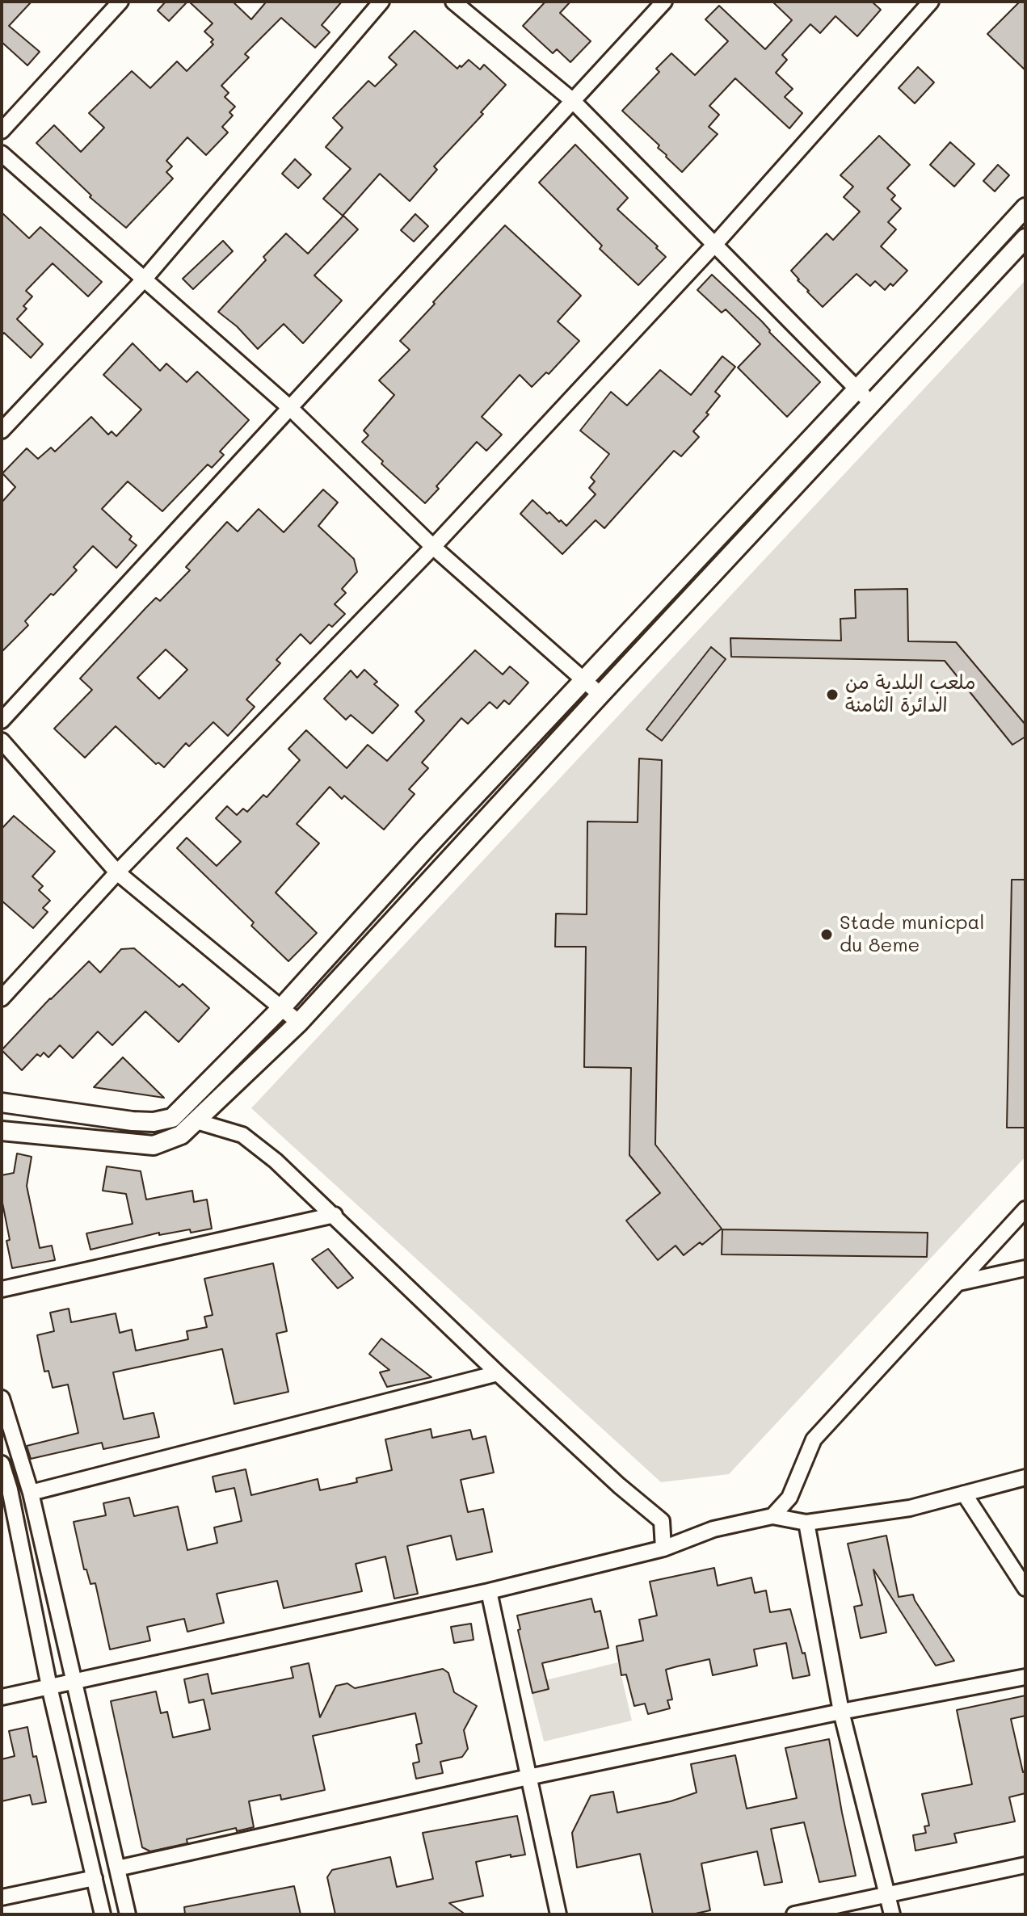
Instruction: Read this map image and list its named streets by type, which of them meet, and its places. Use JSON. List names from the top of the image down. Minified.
{"places":["ملعب البلدية من الدائرة الثامنة","Stade municpal du 8eme"]}
